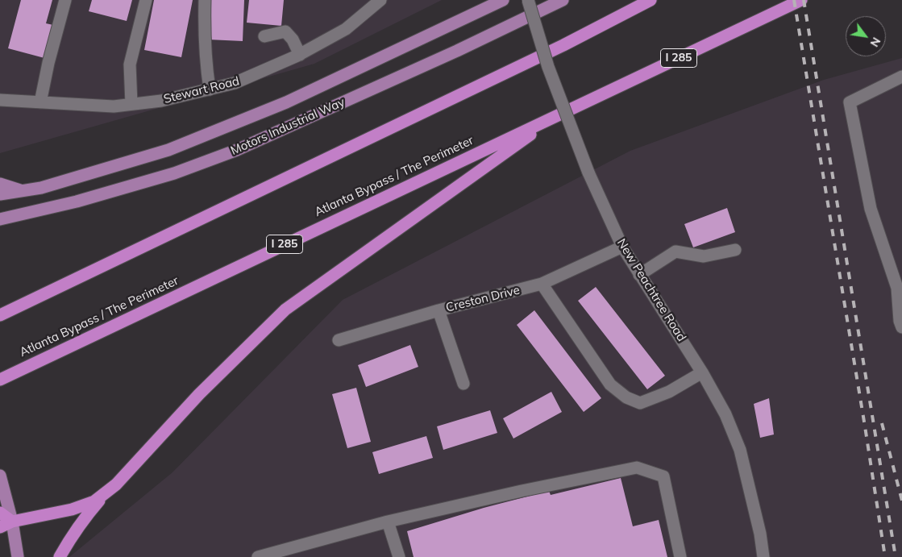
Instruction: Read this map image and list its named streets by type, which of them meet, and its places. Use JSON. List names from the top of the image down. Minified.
{"streets":{"highway":["I 285","Atlanta Bypass / The Perimeter"],"main road":["Motors Industrial Way"],"street":["Stewart Road","New Peachtree Road","Creston Drive"]},"crossings":[["New Peachtree Road","Creston Drive"]],"north":"bottom right"}
